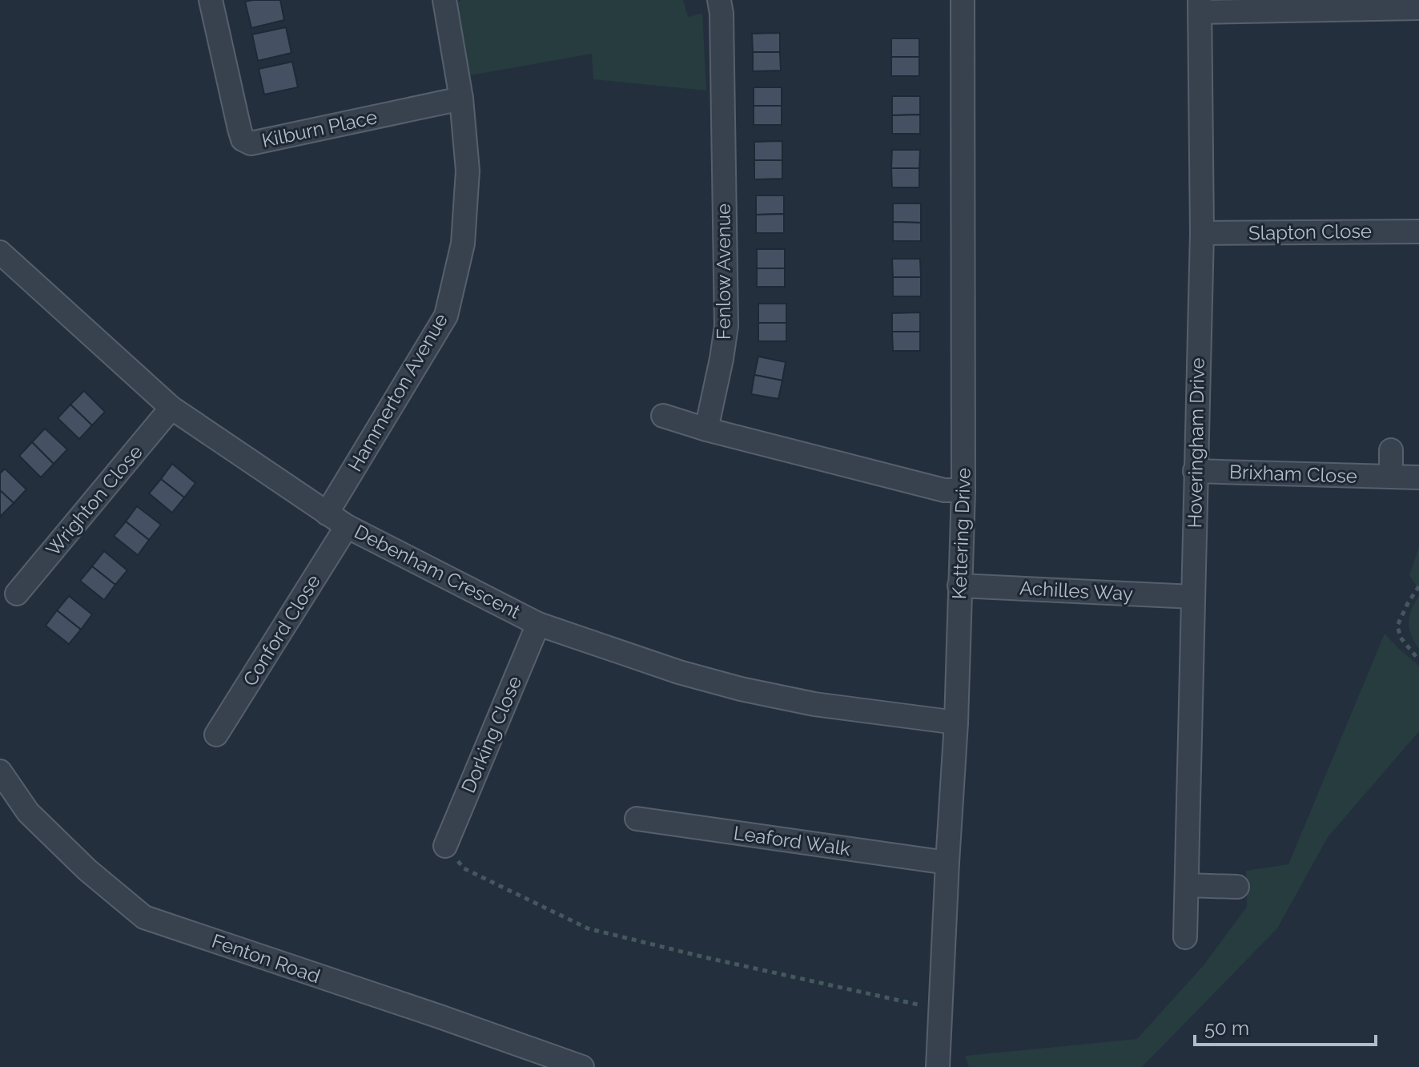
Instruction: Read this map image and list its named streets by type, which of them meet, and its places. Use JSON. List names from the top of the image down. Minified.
{"streets":{"street":["Kilburn Place","Slapton Close","Fenlow Avenue","Hammerton Avenue","Hoveringham Drive","Brixham Close","Wrighton Close","Kettering Drive","Debenham Crescent","Achilles Way","Conford Close","Dorking Close","Leaford Walk","Fenton Road"]},"crossings":[["Kilburn Place","Hammerton Avenue"],["Slapton Close","Hoveringham Drive"],["Hammerton Avenue","Debenham Crescent"],["Hoveringham Drive","Brixham Close"],["Hoveringham Drive","Achilles Way"],["Wrighton Close","Debenham Crescent"],["Kettering Drive","Debenham Crescent"],["Kettering Drive","Achilles Way"],["Kettering Drive","Leaford Walk"],["Debenham Crescent","Conford Close"],["Debenham Crescent","Dorking Close"]],"scale_bar":"50 m"}
